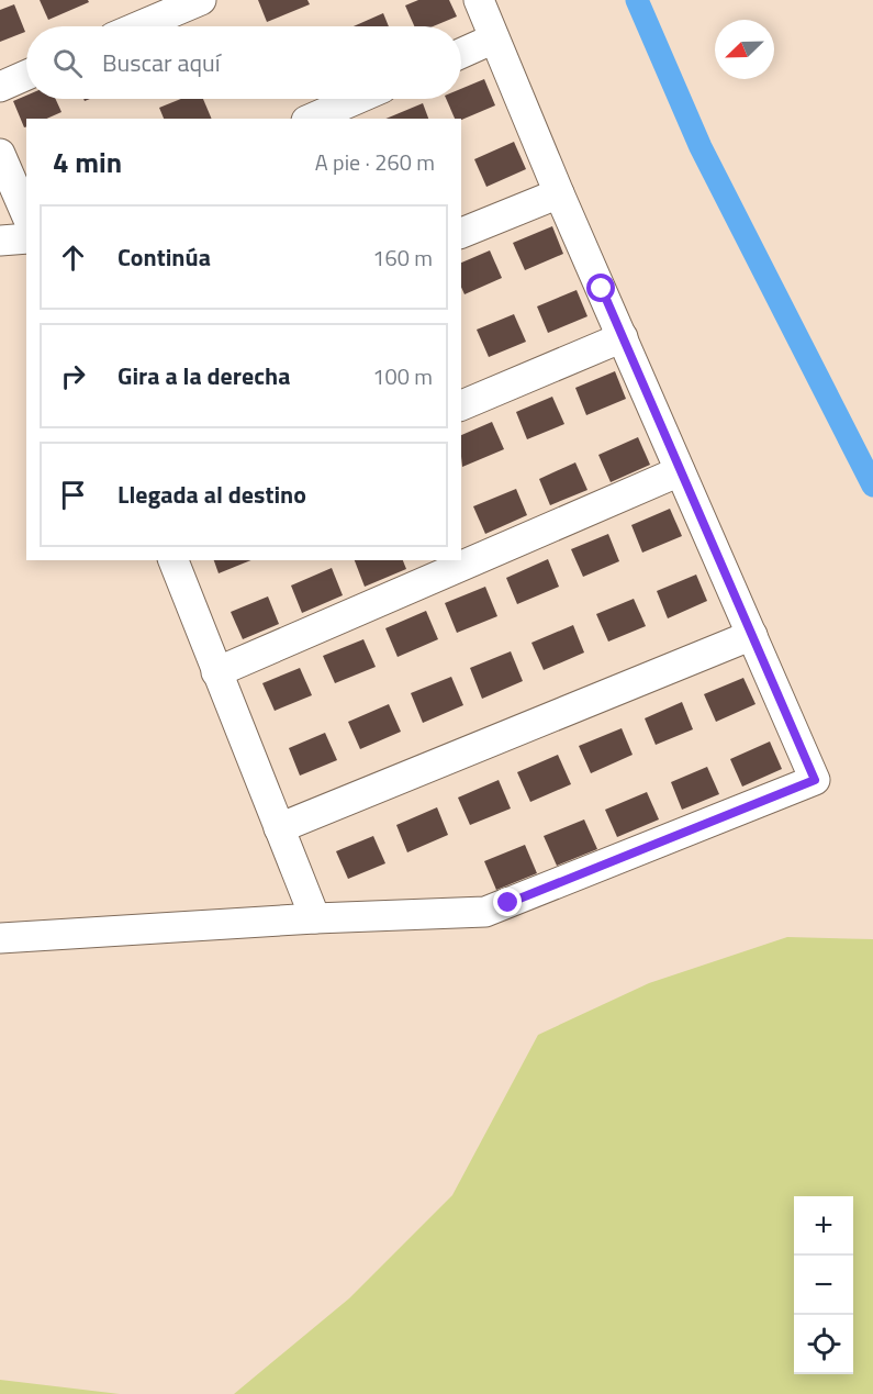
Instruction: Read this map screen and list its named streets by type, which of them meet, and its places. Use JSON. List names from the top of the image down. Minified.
{"north":"bottom left","page":{"search":"Buscar aquí","heading":["4 min","A pie · 260 m"],"list":[["Continúa","160 m"],["Gira a la derecha","100 m"],"Llegada al destino"],"map_buttons":["+","−"]}}
